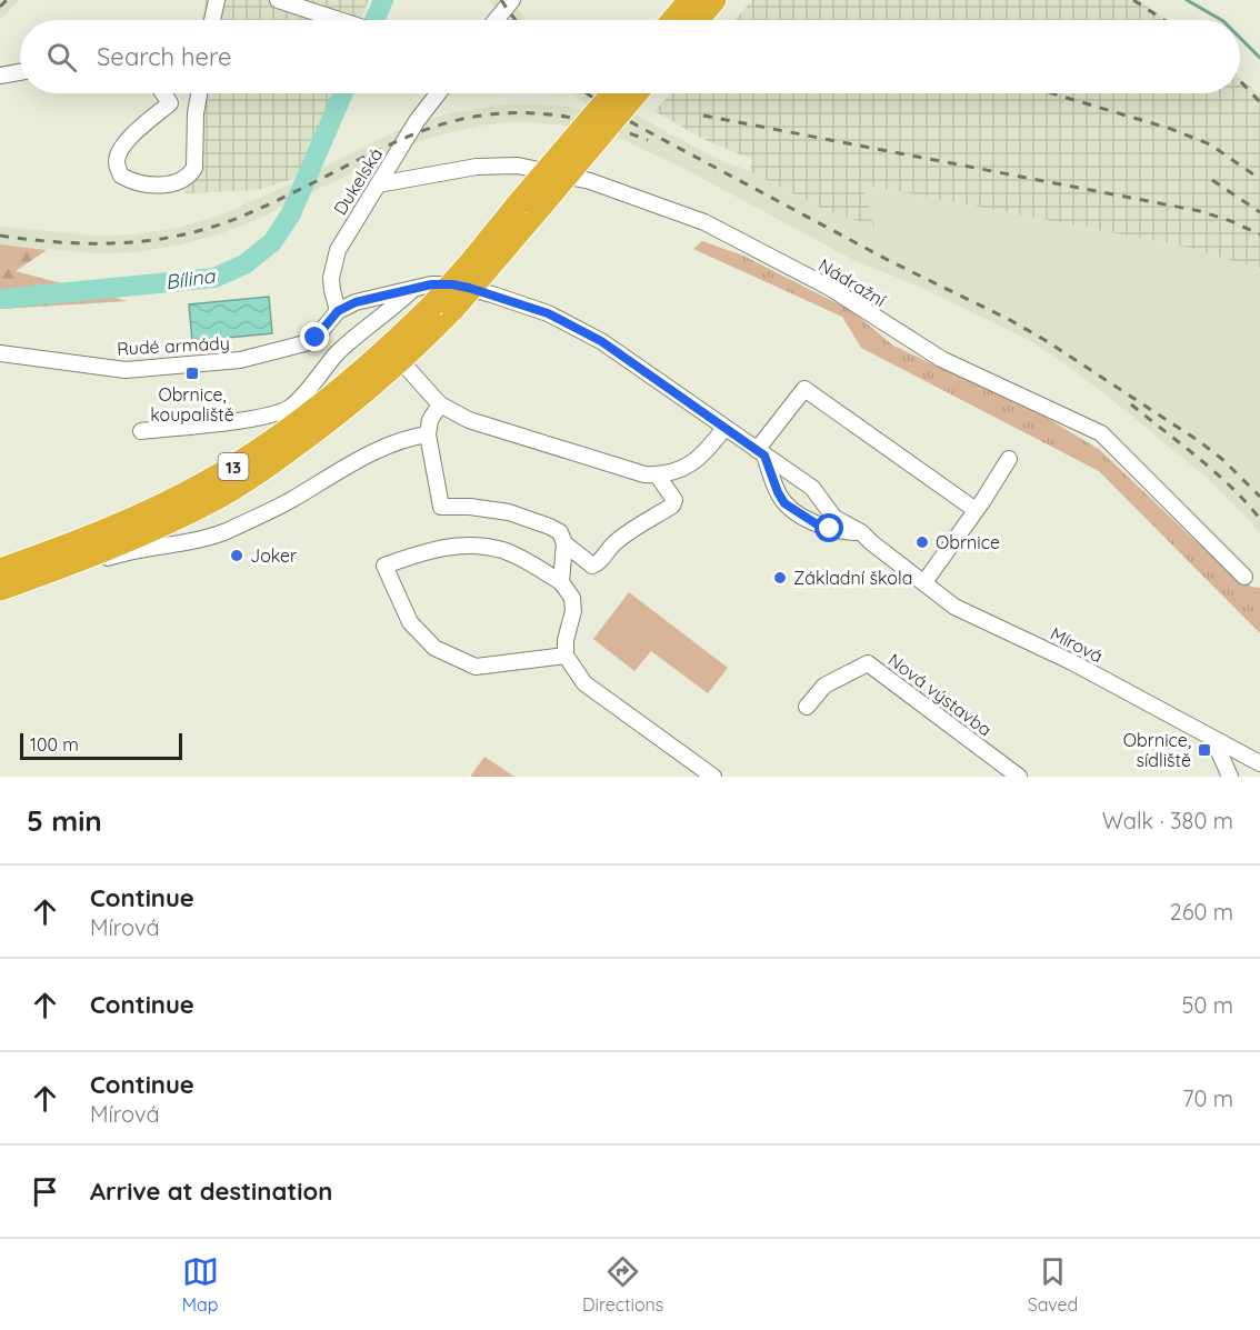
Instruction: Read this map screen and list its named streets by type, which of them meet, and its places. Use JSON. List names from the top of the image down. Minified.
{"streets":{"highway":["13"],"street":["Dukelská","Nádražní","Rudé armády","Mírová","Nová výstavba"]},"crossings":[["Dukelská","Nádražní"],["Dukelská","Rudé armády"],["13","Mírová"]],"water":["Bílina"],"places":{"transit":["Obrnice, koupaliště","Obrnice, sídliště"],"other":["Obrnice","Joker","Základní škola"]},"scale_bar":"100 m","page":{"search":"Search here","scale":"100 m","heading":["5 min","Walk · 380 m"],"list":[["Continue","Mírová","260 m"],["Continue","50 m"],["Continue","Mírová","70 m"],"Arrive at destination"],"nav":["Map","Directions","Saved"]}}
